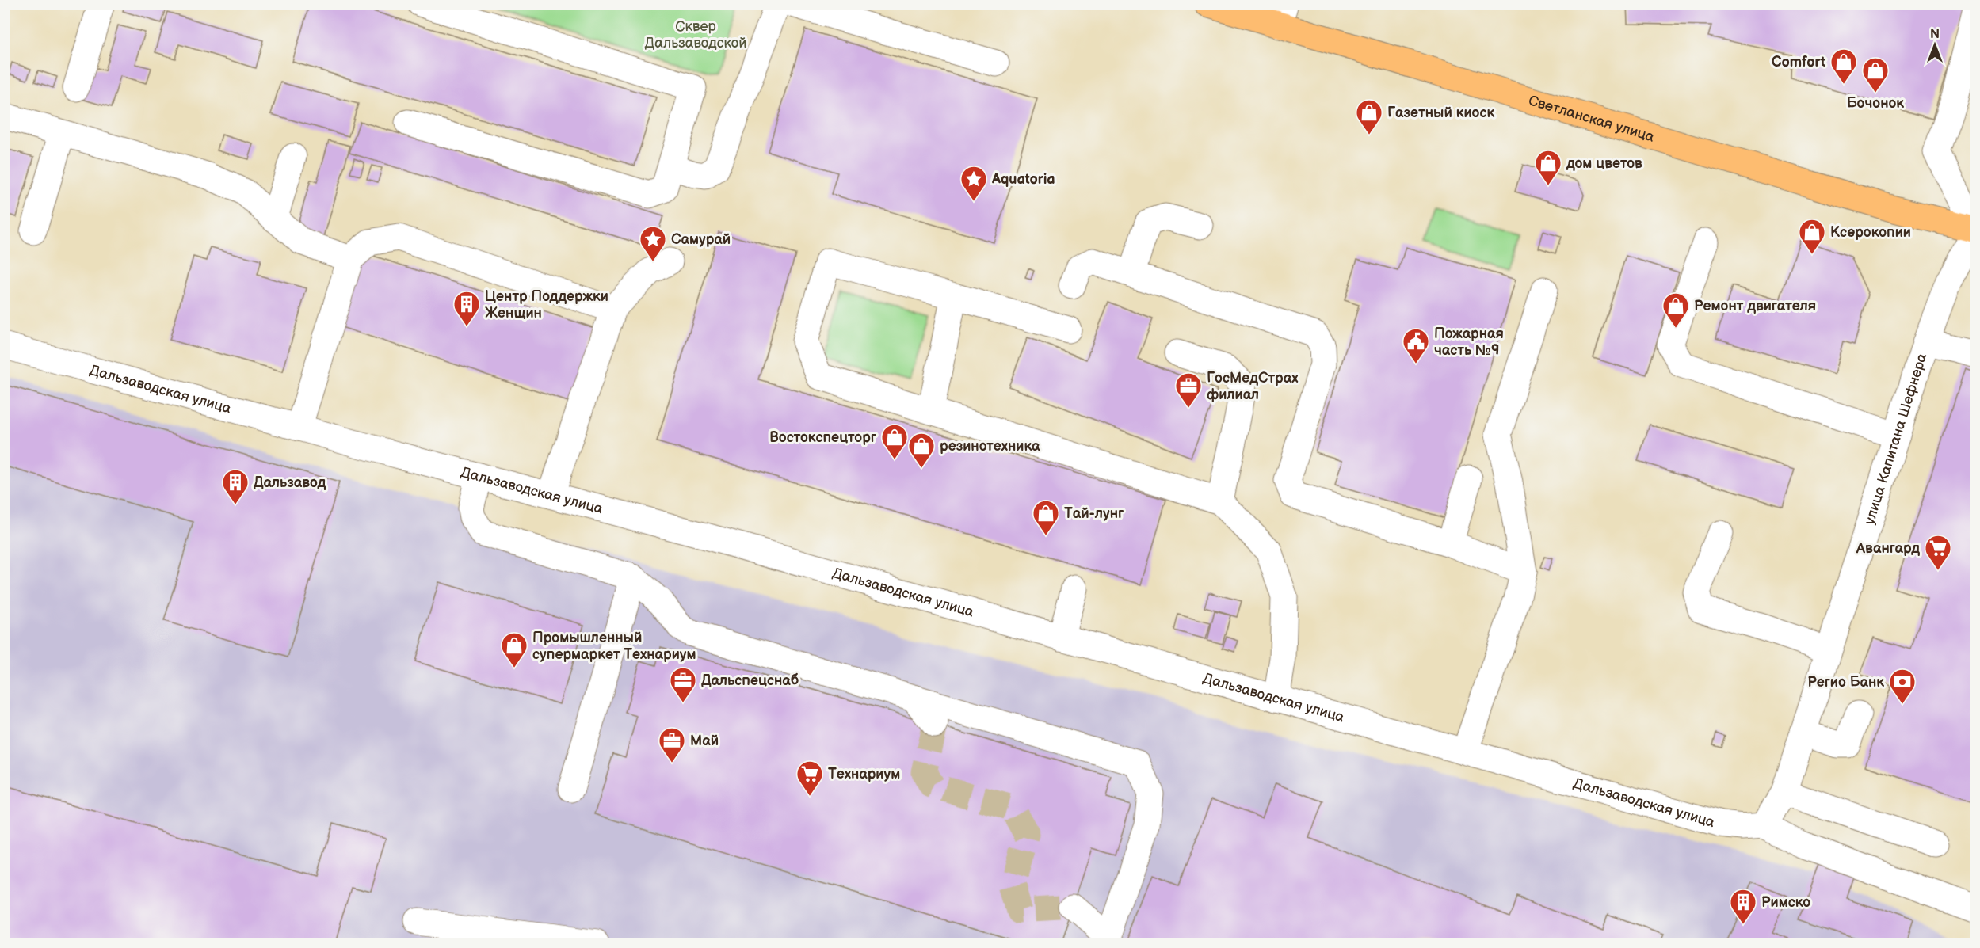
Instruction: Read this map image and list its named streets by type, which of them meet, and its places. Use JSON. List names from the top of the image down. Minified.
{"streets":{"main road":["Светланская улица"],"street":["Дальзаводская улица","улица Капитана Шефнера"]},"crossings":[["Светланская улица","улица Капитана Шефнера"]],"parks":["Сквер Дальзаводской"],"places":{"shop":["Comfort","Бочонок","Газетный киоск","дом цветов","Ксерокопии","Ремонт двигателя","Востокспецторг","резинотехника","Тай-лунг","Промышленный супермаркет Технариум"],"place":["Aquatoria","Самурай"],"building":["Центр Поддержки Женщин","Дальзавод","Римско"],"public building":["Пожарная часть №9"],"office":["ГосМедСтрах филиал","Дальспецснаб","Май"],"supermarket":["Авангард","Технариум"],"bank":["Регио Банк"]},"north":"top"}
